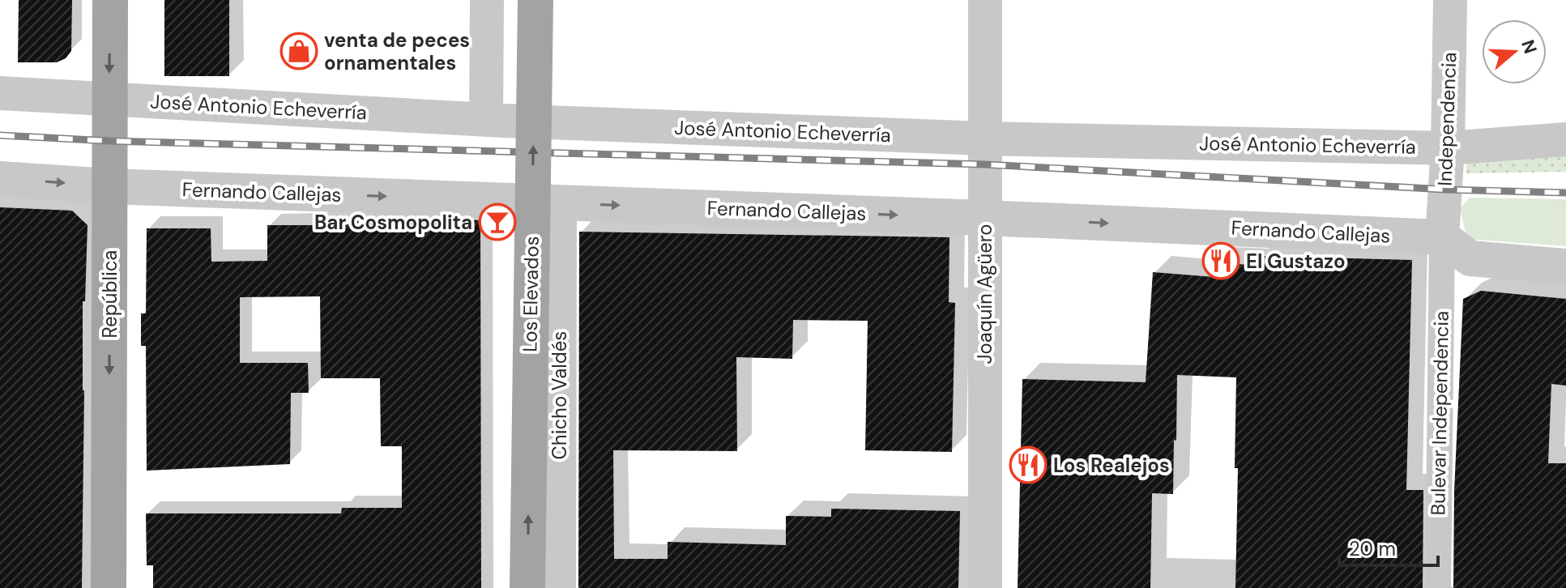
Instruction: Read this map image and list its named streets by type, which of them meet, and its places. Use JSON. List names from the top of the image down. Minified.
{"streets":{"main road":["República","Los Elevados"],"street":["José Antonio Echeverría","Independencia","Fernando Callejas","Joaquín Agüero","Chicho Valdés","Bulevar Independencia"]},"crossings":[["José Antonio Echeverría","Independencia"],["José Antonio Echeverría","República"],["José Antonio Echeverría","Joaquín Agüero"],["Independencia","Fernando Callejas"],["Independencia","Bulevar Independencia"],["Fernando Callejas","República"],["Fernando Callejas","Joaquín Agüero"],["Fernando Callejas","Chicho Valdés"],["Fernando Callejas","Bulevar Independencia"]],"one_way":["Fernando Callejas","República","Los Elevados"],"places":{"shop":["venta de peces ornamentales"],"bar":["Bar Cosmopolita"],"restaurant":["El Gustazo","Los Realejos"]},"scale_bar":"20 m","north":"right"}
